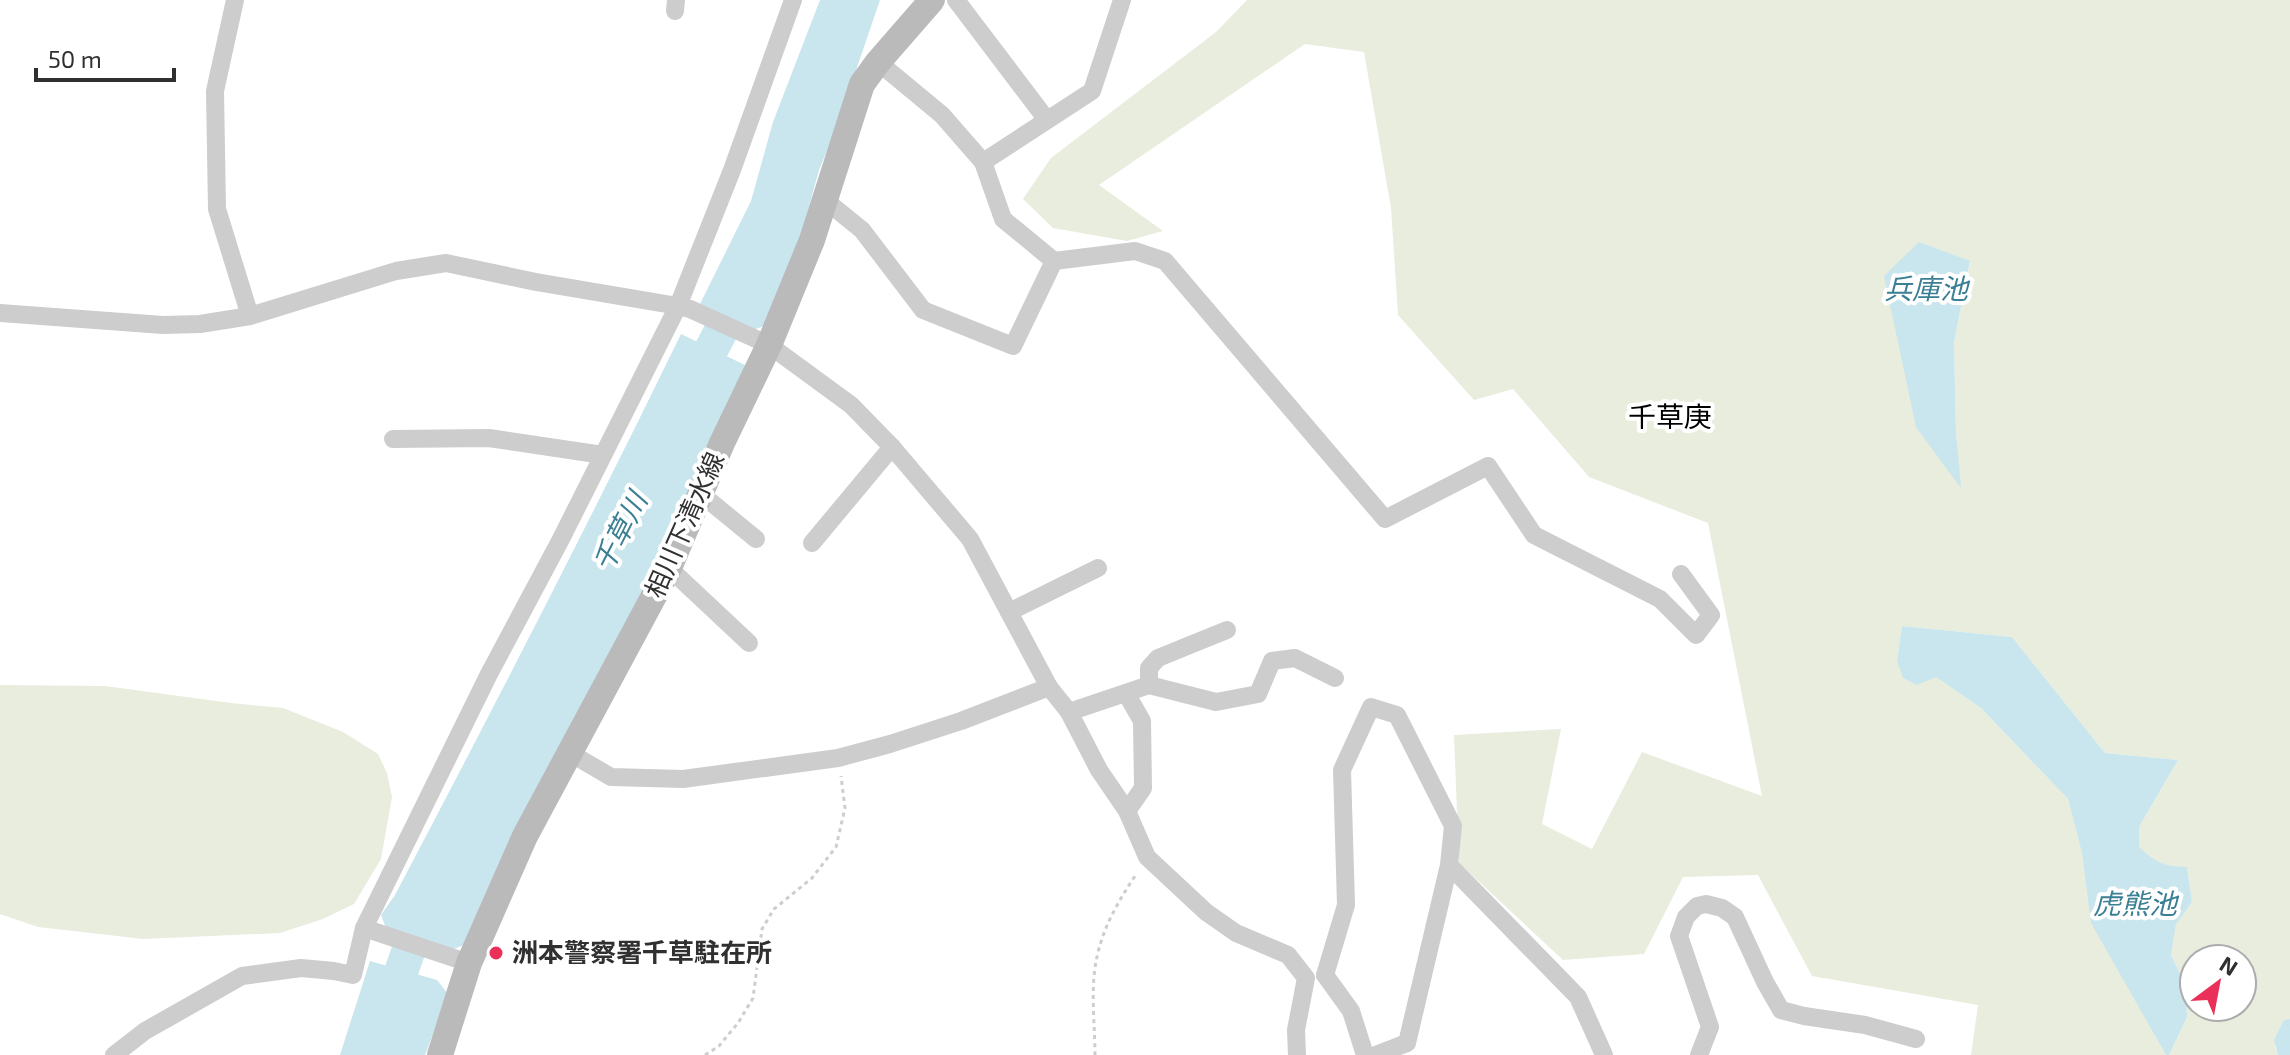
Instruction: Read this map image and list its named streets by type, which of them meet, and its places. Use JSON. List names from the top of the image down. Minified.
{"streets":{"main road":["相川下清水線"]},"districts":["千草庚"],"water":["兵庫池","千草川","虎熊池"],"places":["洲本警察署千草駐在所"],"scale_bar":"50 m","north":"top right"}
